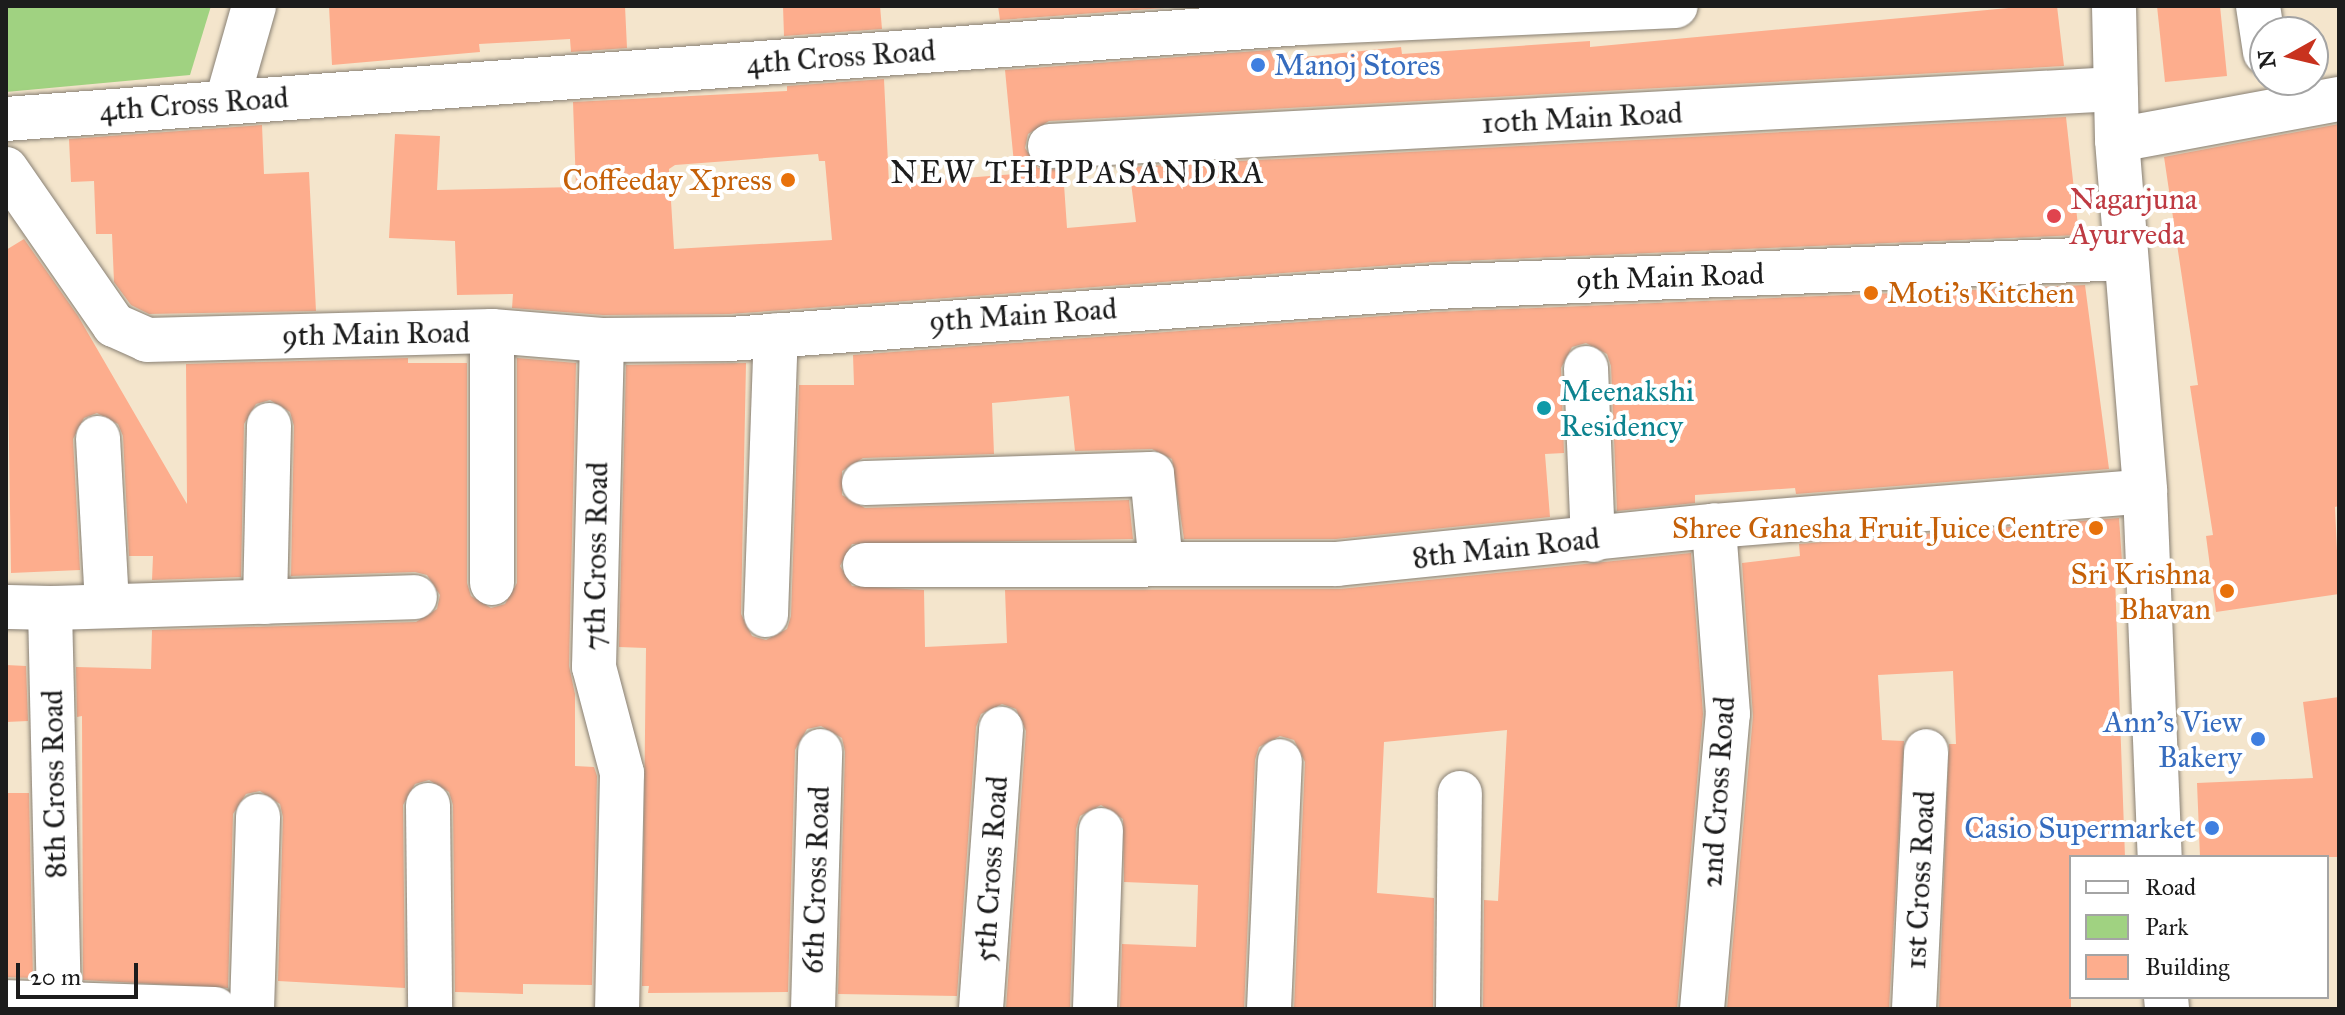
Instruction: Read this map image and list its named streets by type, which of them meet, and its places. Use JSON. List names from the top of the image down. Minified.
{"streets":{"street":["4th Cross Road","10th Main Road","9th Main Road","8th Main Road","7th Cross Road","8th Cross Road","2nd Cross Road","5th Cross Road","6th Cross Road","1st Cross Road"]},"crossings":[["9th Main Road","7th Cross Road"],["8th Main Road","2nd Cross Road"]],"districts":["NEW THIPPASANDRA"],"places":["Manoj Stores","Coffeeday Xpress","Nagarjuna Ayurveda","Moti's Kitchen","Meenakshi Residency","Shree Ganesha Fruit Juice Centre","Sri Krishna Bhavan","Ann's View Bakery","Casio Supermarket"],"legend":["Road","Park","Building"],"scale_bar":"20 m","north":"left"}
